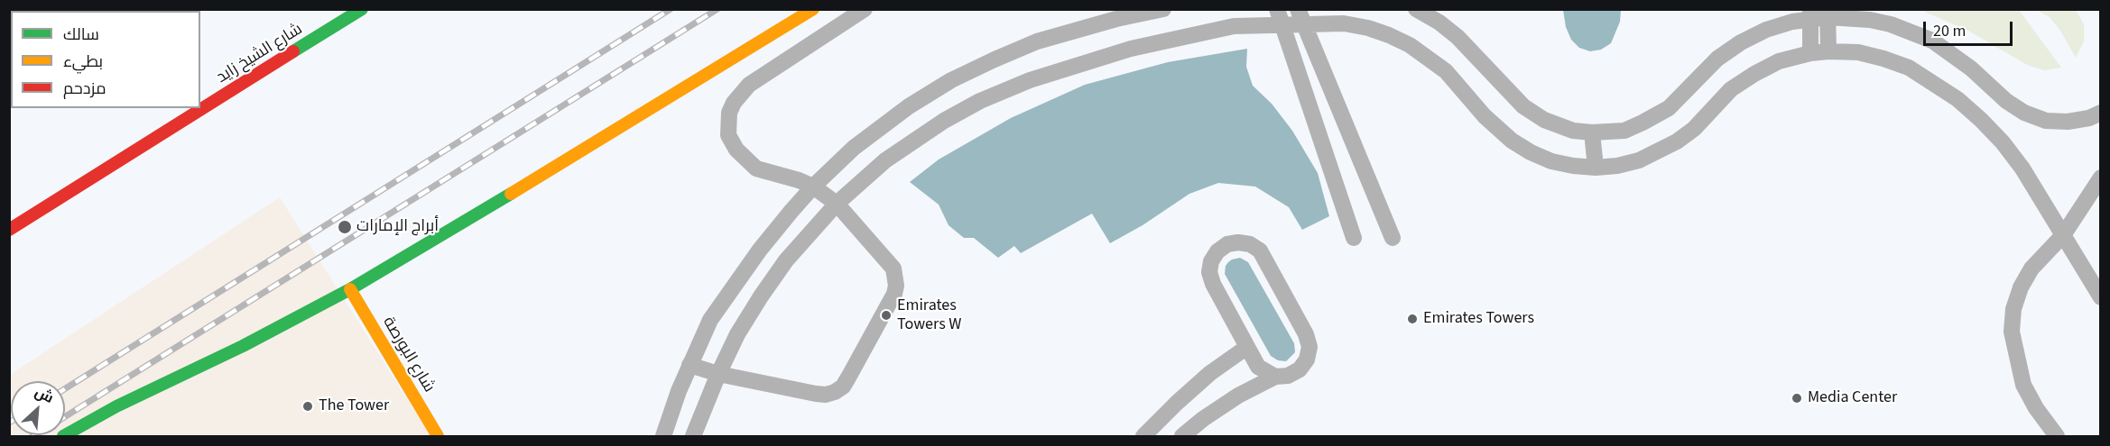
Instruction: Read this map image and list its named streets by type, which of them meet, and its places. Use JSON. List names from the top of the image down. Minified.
{"streets":{"main road":["شارع الشيخ زايد","شارع البورصة"]},"places":["أبراج الإمارات","Emirates Towers W","Emirates Towers","Media Center","The Tower"],"legend":["سالك","بطيء","مزدحم"],"scale_bar":"20 m","north":"top right"}
